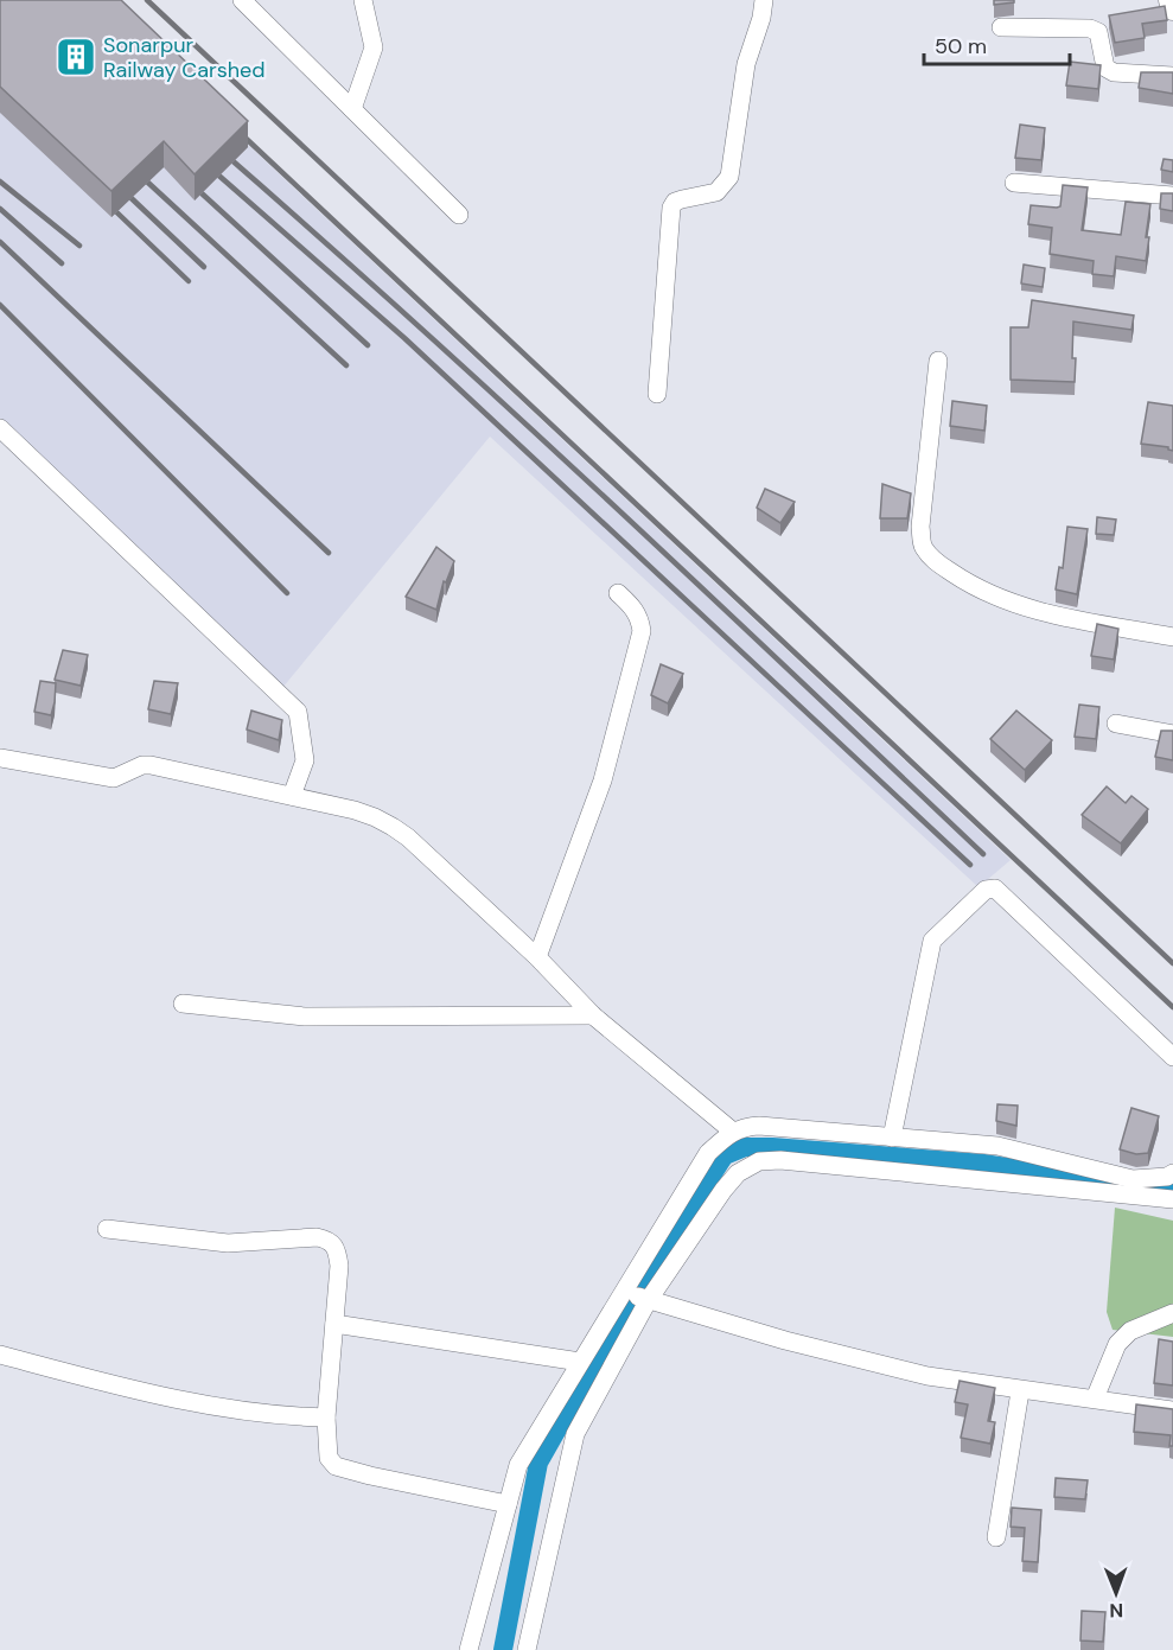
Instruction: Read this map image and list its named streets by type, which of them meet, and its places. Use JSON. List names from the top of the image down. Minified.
{"places":{"building":["Sonarpur Railway Carshed"]},"scale_bar":"50 m","north":"bottom"}
